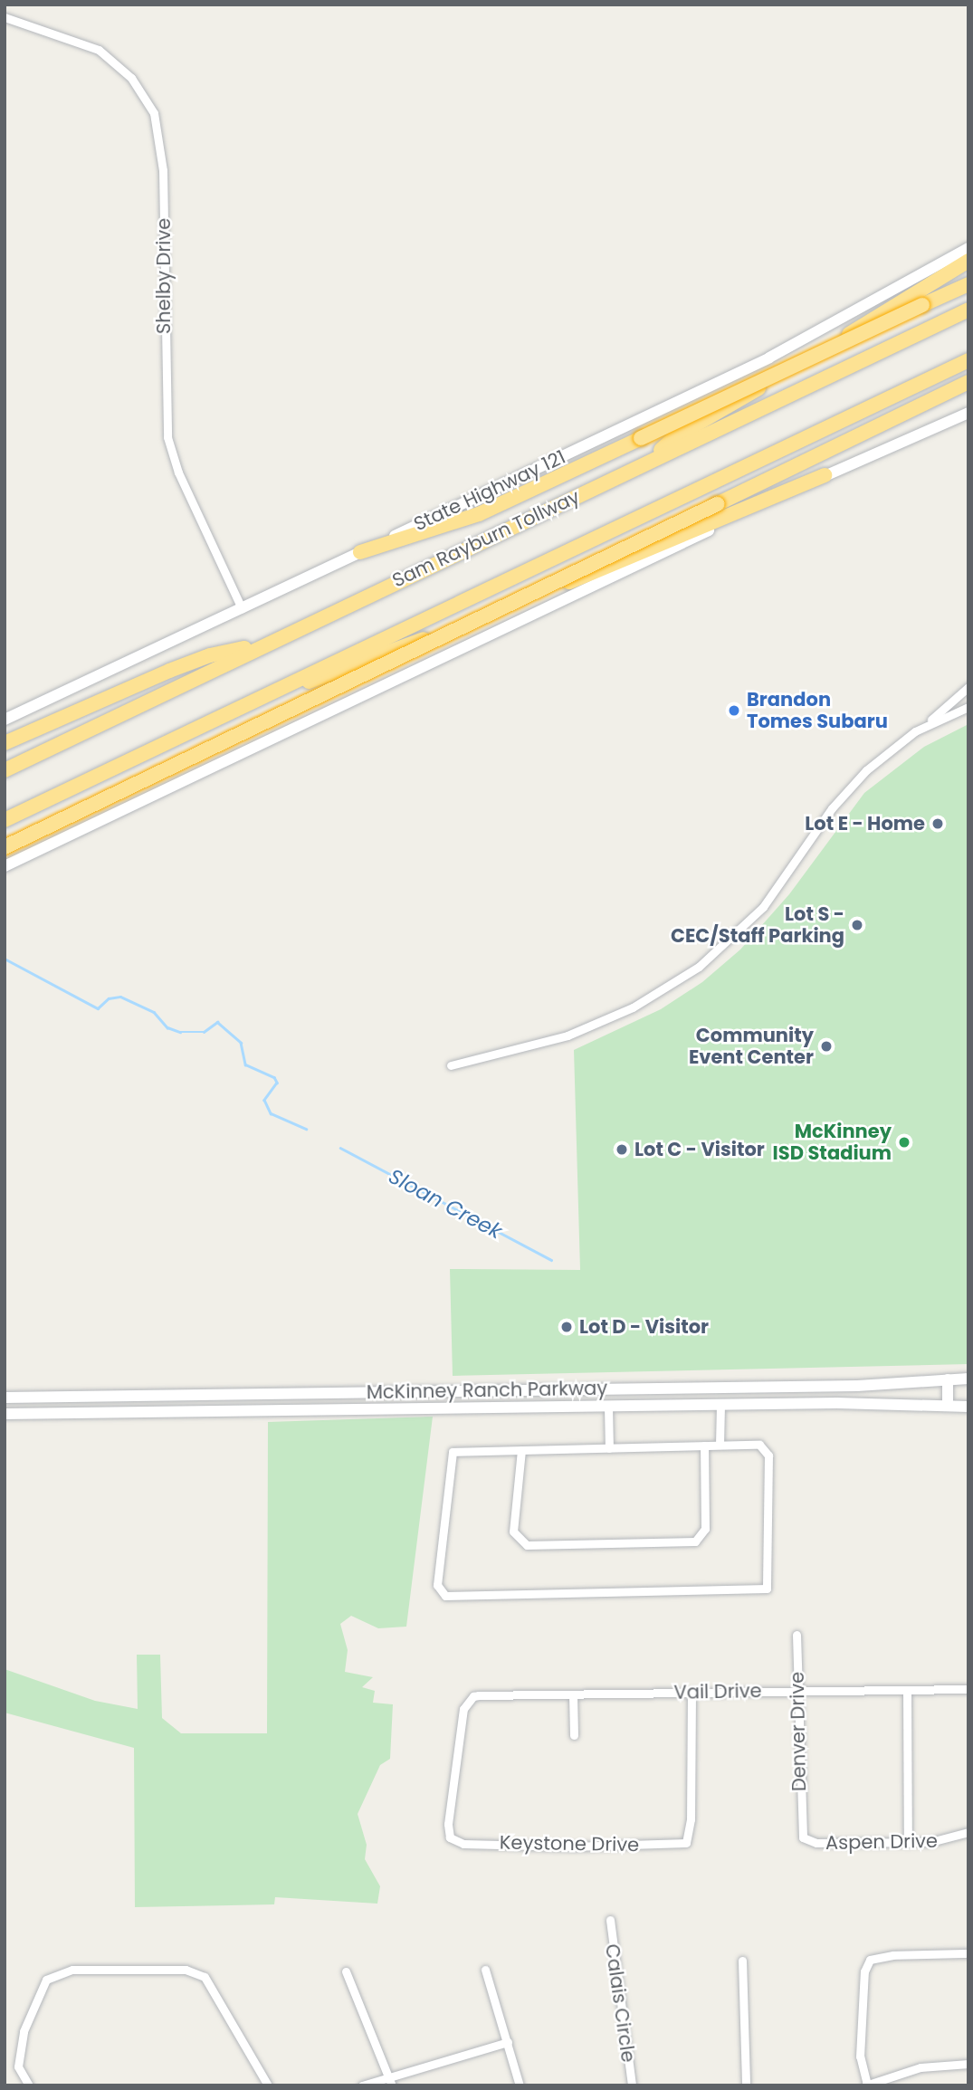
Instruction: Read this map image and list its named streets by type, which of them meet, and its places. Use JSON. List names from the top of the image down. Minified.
{"streets":{"highway":["Sam Rayburn Tollway"],"main road":["State Highway 121","McKinney Ranch Parkway"],"street":["Shelby Drive","Vail Drive","Denver Drive","Aspen Drive","Keystone Drive","Calais Circle"]},"crossings":[["Shelby Drive","State Highway 121"],["Vail Drive","Denver Drive"],["Vail Drive","Keystone Drive"],["Denver Drive","Aspen Drive"]],"water":["Sloan Creek"],"places":["Brandon Tomes Subaru","Lot E - Home","Lot S - CEC/Staff Parking","Community Event Center","McKinney ISD Stadium","Lot C - Visitor","Lot D - Visitor"]}
